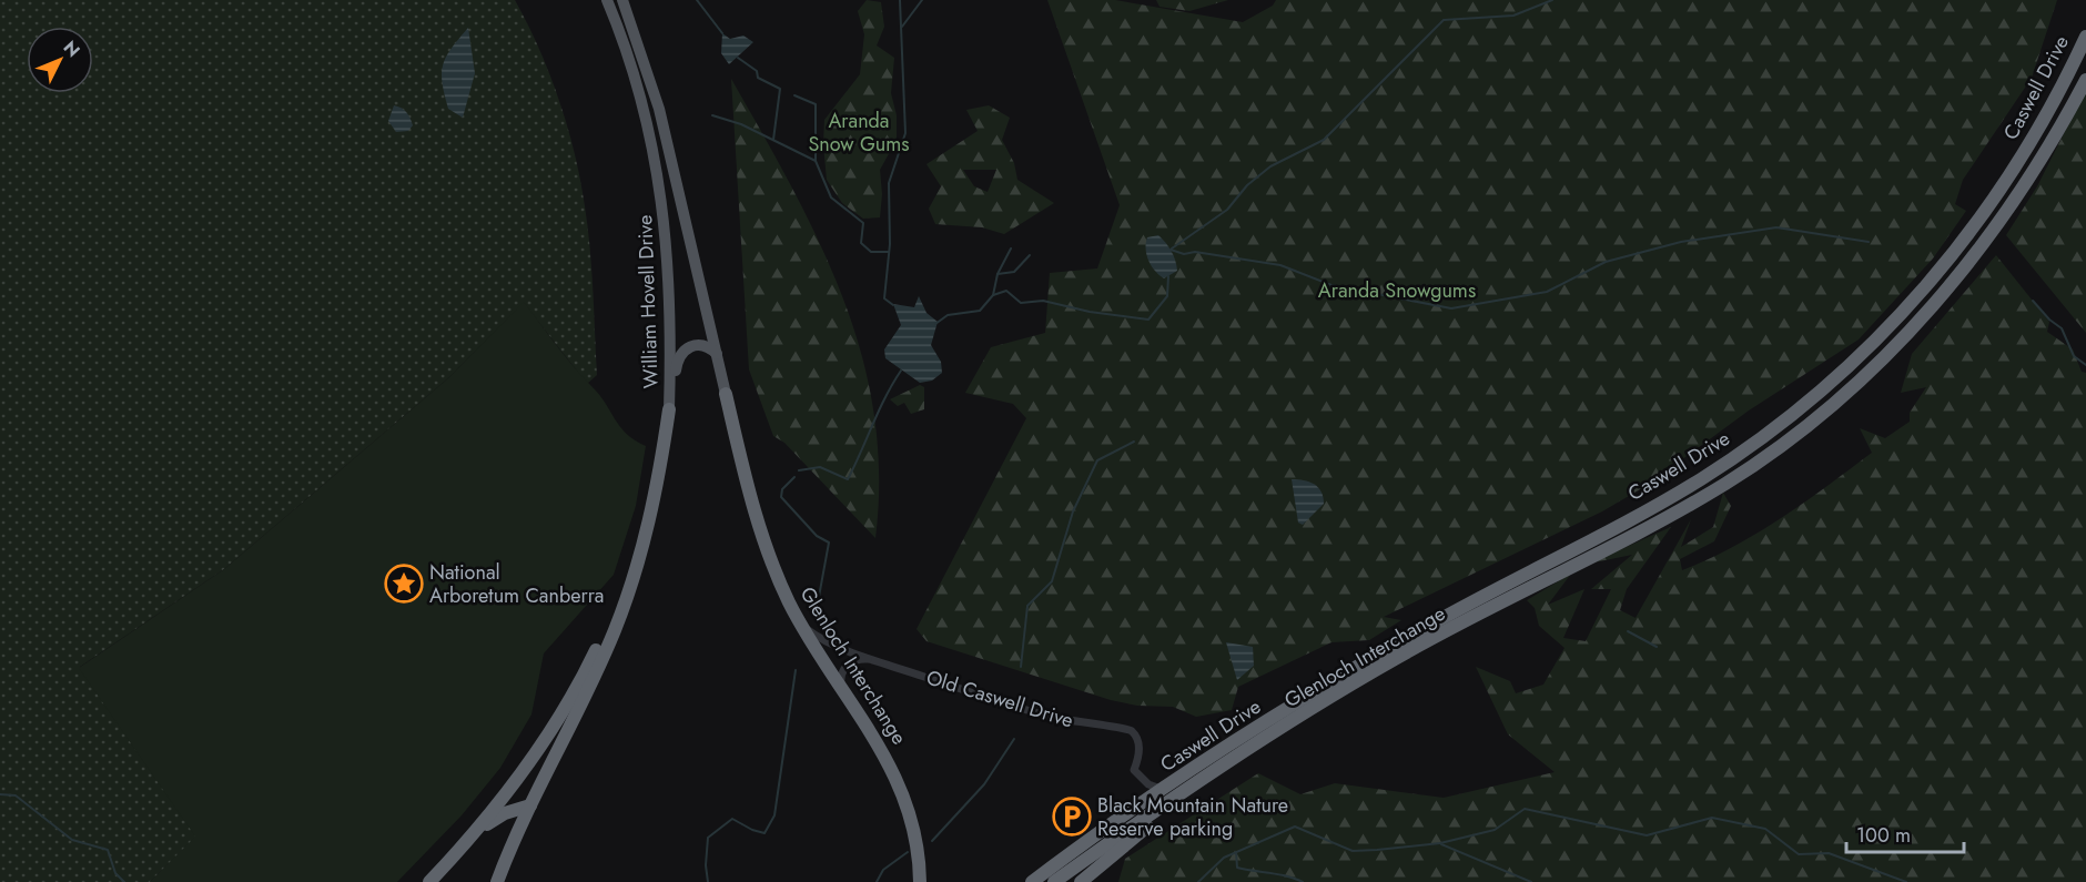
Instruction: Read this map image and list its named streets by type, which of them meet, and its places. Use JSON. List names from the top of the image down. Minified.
{"streets":{"highway":["Caswell Drive","Glenloch Interchange"],"main road":["William Hovell Drive"],"street":["Old Caswell Drive"]},"crossings":[["Caswell Drive","Glenloch Interchange"],["Caswell Drive","Old Caswell Drive"],["William Hovell Drive","Glenloch Interchange"],["Glenloch Interchange","Old Caswell Drive"]],"parks":["Aranda Snow Gums","Aranda Snowgums"],"places":{"place":["National Arboretum Canberra"],"parking":["Black Mountain Nature Reserve parking"]},"scale_bar":"100 m","north":"top right"}
